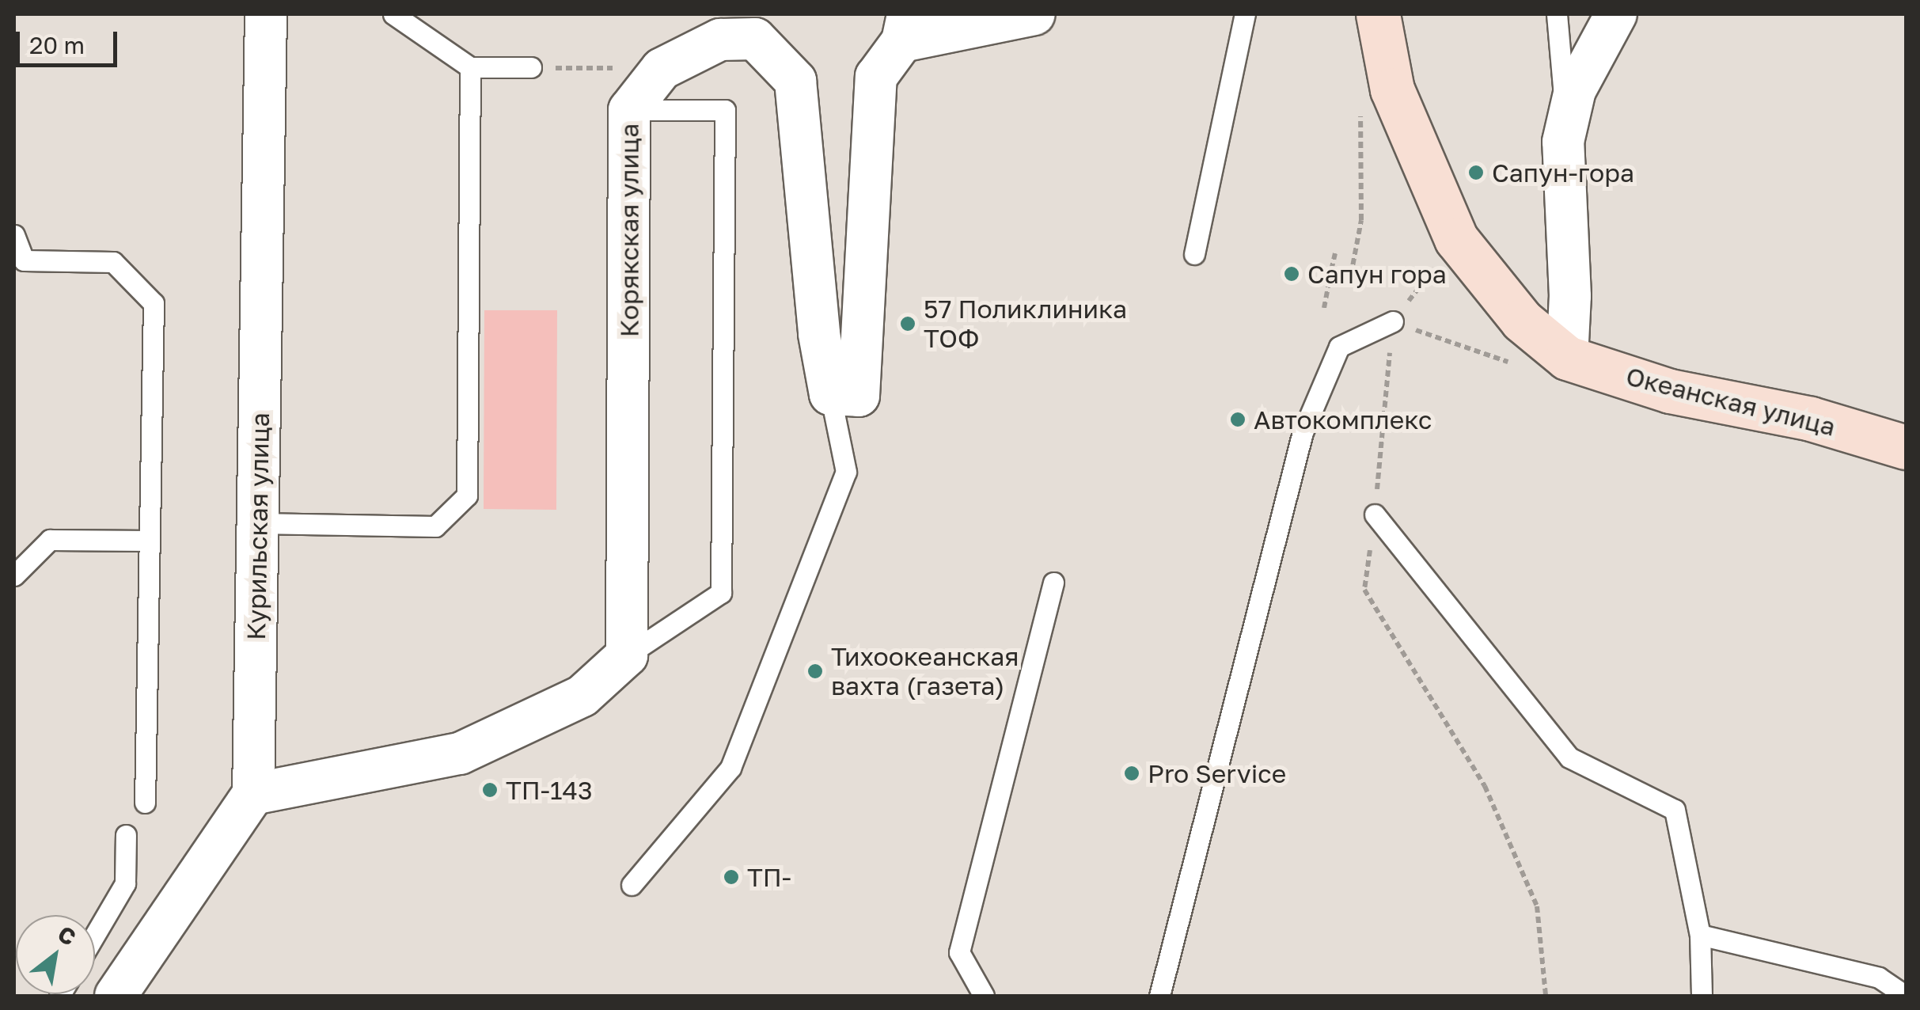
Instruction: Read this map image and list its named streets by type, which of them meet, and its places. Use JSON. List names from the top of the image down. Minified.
{"streets":{"main road":["Океанская улица"],"street":["Корякская улица","Курильская улица"]},"places":["Сапун-гора","Сапун гора","57 Поликлиника ТОФ","Автокомплекс","Тихоокеанская вахта (газета)","Pro Service","ТП-143","ТП-"],"scale_bar":"20 m","north":"top right"}
